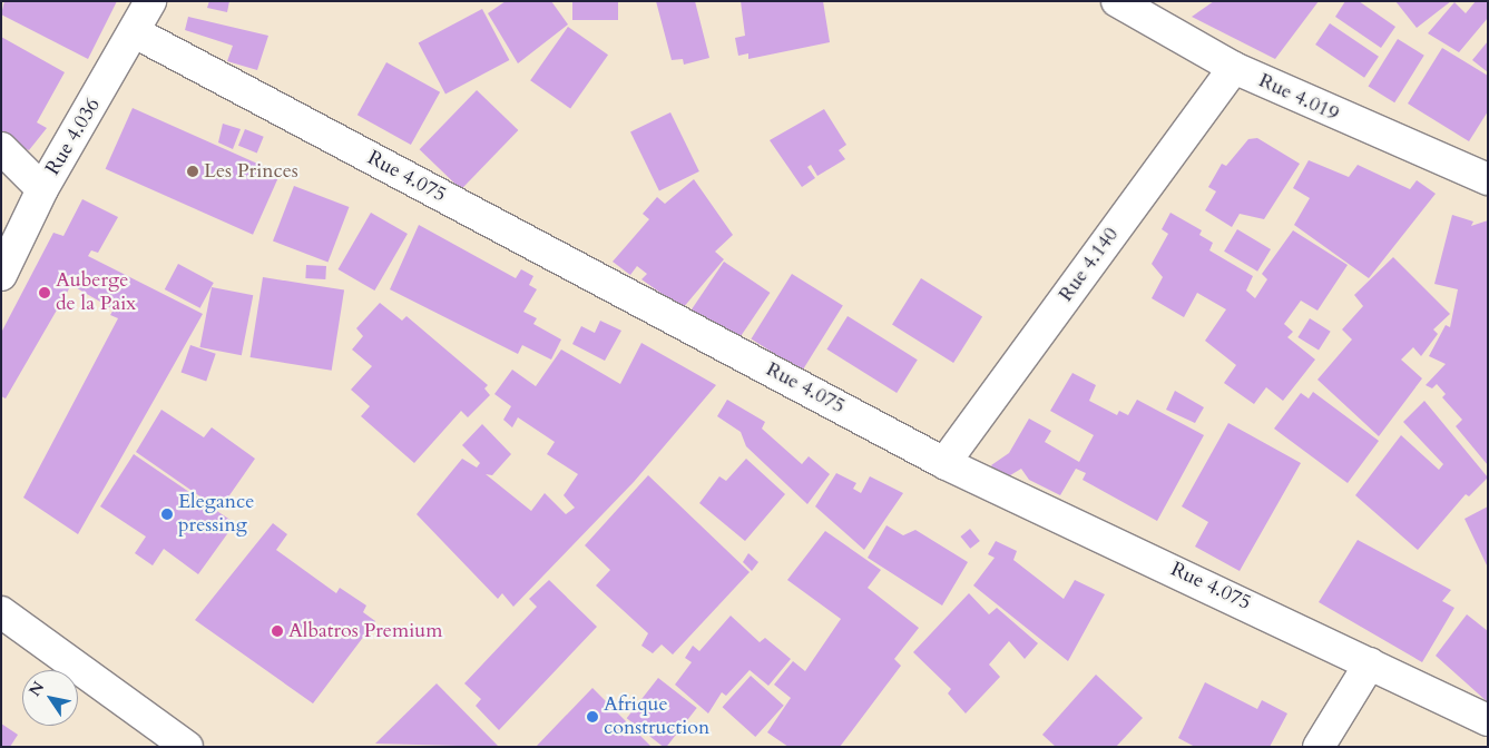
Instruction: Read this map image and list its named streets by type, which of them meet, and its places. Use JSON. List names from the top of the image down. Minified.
{"streets":{"main road":["Rue 4.019","Rue 4.036","Rue 4.075","Rue 4.140"]},"crossings":[["Rue 4.019","Rue 4.140"],["Rue 4.036","Rue 4.075"],["Rue 4.075","Rue 4.140"]],"places":["Les Princes","Auberge de la Paix","Elegance pressing","Albatros Premium","Afrique construction"],"north":"top left"}
